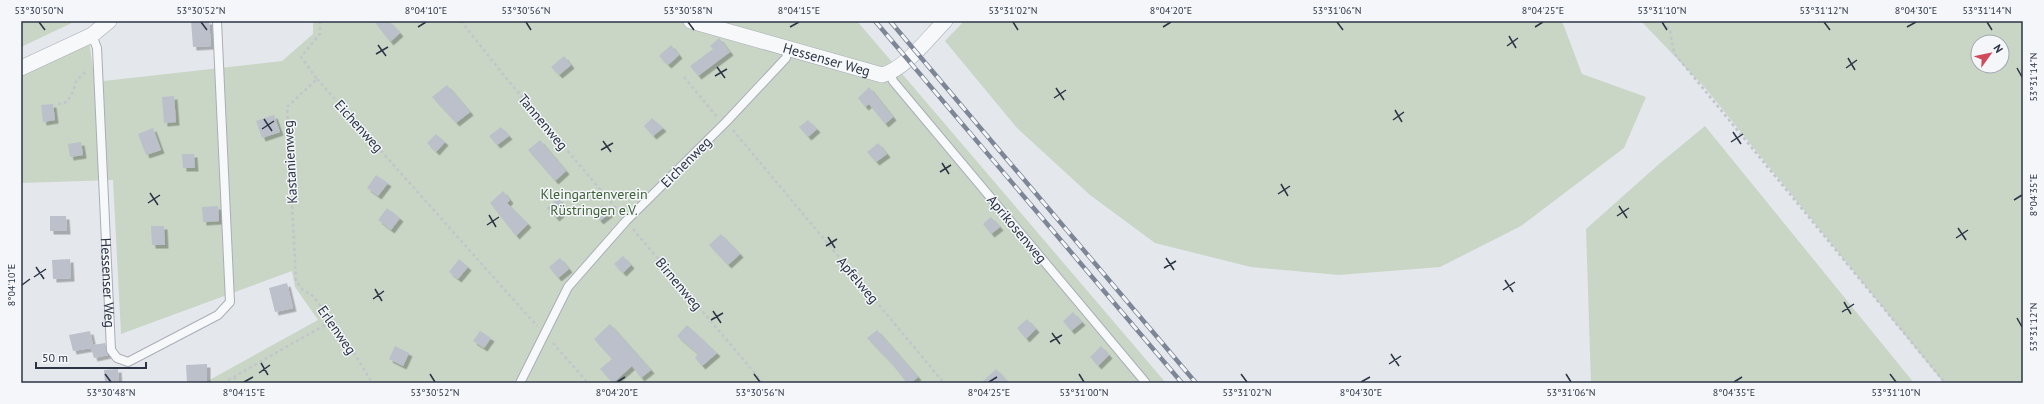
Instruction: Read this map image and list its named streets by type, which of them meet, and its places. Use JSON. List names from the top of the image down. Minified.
{"streets":{"street":["Hessenser Weg"],"lane":["Eichenweg","Aprikosenweg"],"path":["Tannenweg","Kastanienweg","Apfelweg","Birnenweg","Erlenweg"]},"crossings":[["Hessenser Weg","Eichenweg"],["Hessenser Weg","Aprikosenweg"],["Tannenweg","Eichenweg"],["Tannenweg","Birnenweg"],["Eichenweg","Kastanienweg"],["Eichenweg","Apfelweg"],["Eichenweg","Birnenweg"],["Kastanienweg","Erlenweg"]],"parks":["Kleingartenverein Rüstringen e.V."],"scale_bar":"50 m","north":"top right","coordinates":["53°30'50\"N","53°30'52\"N","8°04'10\"E","53°30'56\"N","53°30'58\"N","8°04'15\"E","53°31'02\"N","8°04'20\"E","53°31'06\"N","8°04'25\"E","53°31'10\"N","53°31'12\"N","8°04'30\"E","53°31'14\"N","8°04'35\"E","53°30'48\"N","53°31'00\"N"]}
